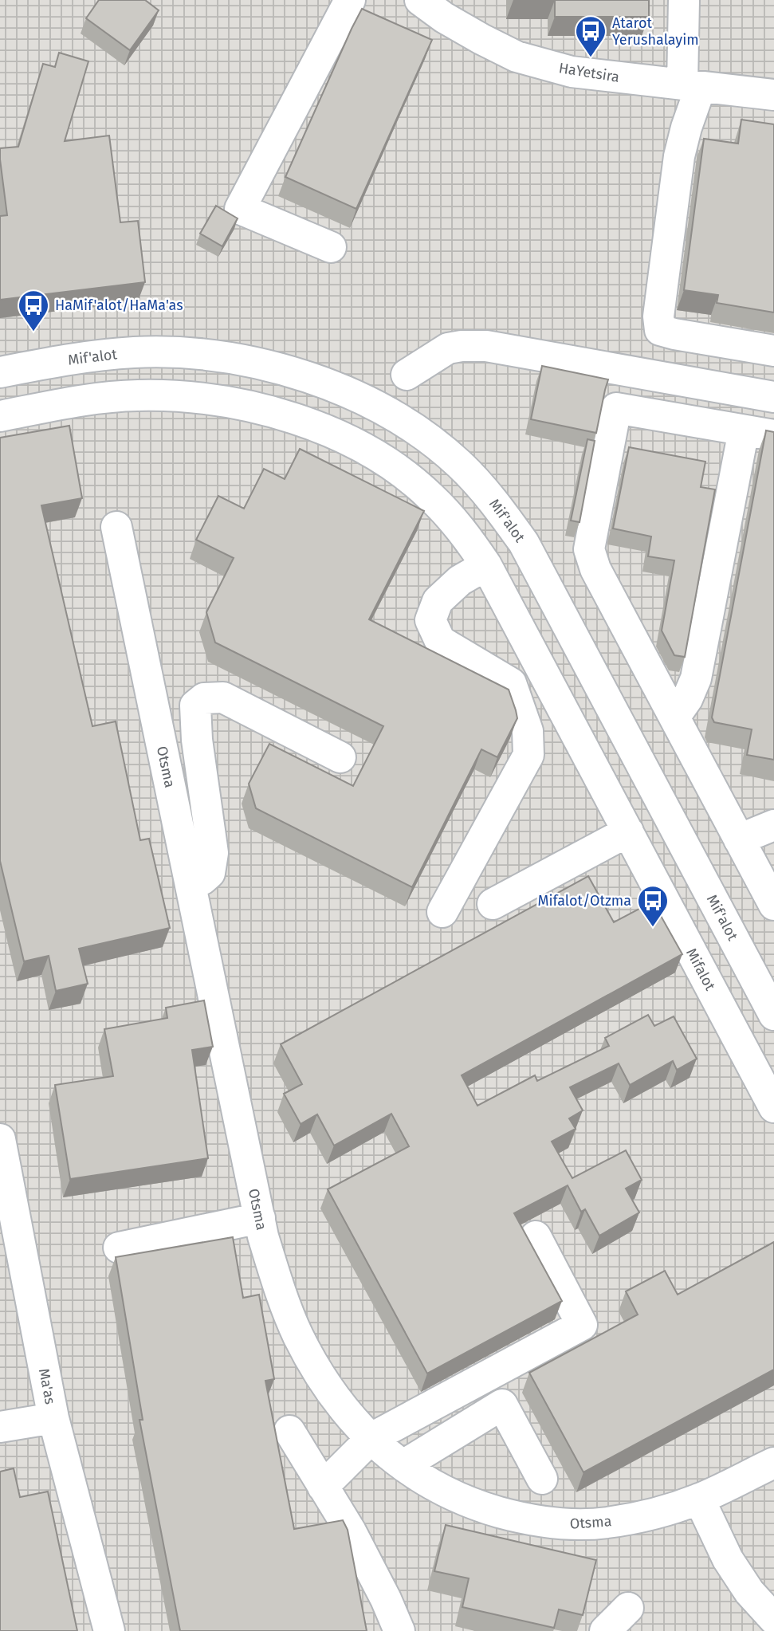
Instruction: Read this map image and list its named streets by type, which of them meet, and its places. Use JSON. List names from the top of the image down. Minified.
{"streets":{"street":["HaYetsira","Mif'alot","Otsma","Mifalot","Ma'as"]},"places":{"bus stop":["Atarot Yerushalayim","HaMif'alot/HaMa'as","Mifalot/Otzma"]}}
